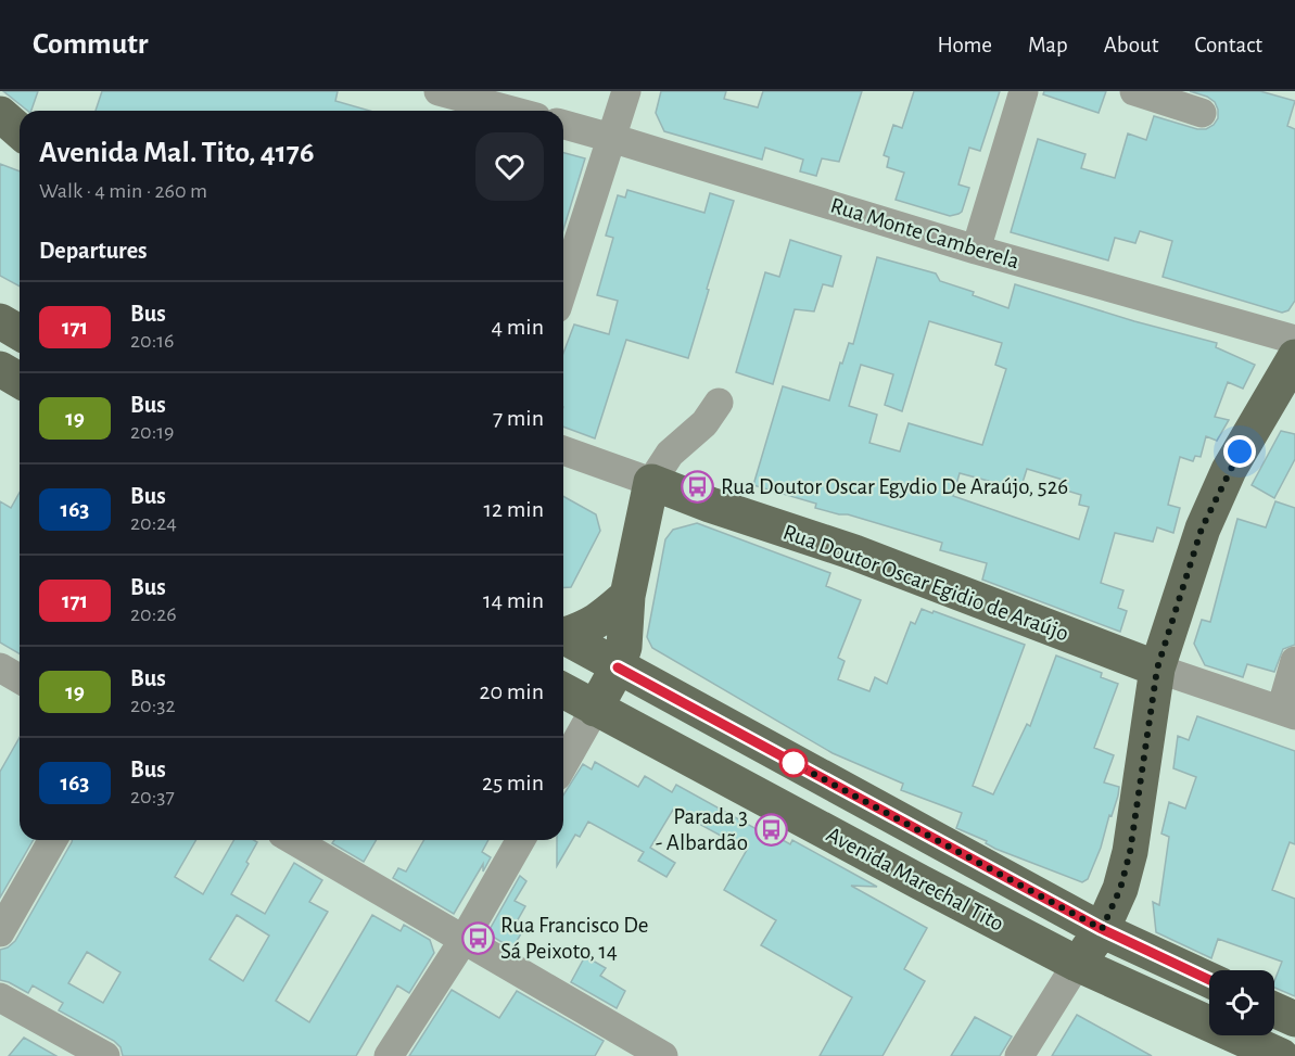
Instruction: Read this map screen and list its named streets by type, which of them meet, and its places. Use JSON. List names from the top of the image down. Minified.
{"streets":{"main road":["Rua Doutor Oscar Egidio de Araújo","Avenida Marechal Tito"],"street":["Rua Monte Camberela"]},"places":{"bus stop":["Rua Doutor Oscar Egydio De Araújo, 526","Parada 3 - Albardão","Rua Francisco De Sá Peixoto, 14"]},"lines":["bus line 171"],"page":{"header":"Commutr","nav":["Home","Map","About","Contact"],"heading":[["Avenida Mal. Tito, 4176","Walk · 4 min · 260 m"],"Departures"],"list":[{"mark":"171","name":"Bus","note":"20:16","value":"4 min"},{"mark":"19","name":"Bus","note":"20:19","value":"7 min"},{"mark":"163","name":"Bus","note":"20:24","value":"12 min"},{"mark":"171","name":"Bus","note":"20:26","value":"14 min"},{"mark":"19","name":"Bus","note":"20:32","value":"20 min"},{"mark":"163","name":"Bus","note":"20:37","value":"25 min"}]}}
